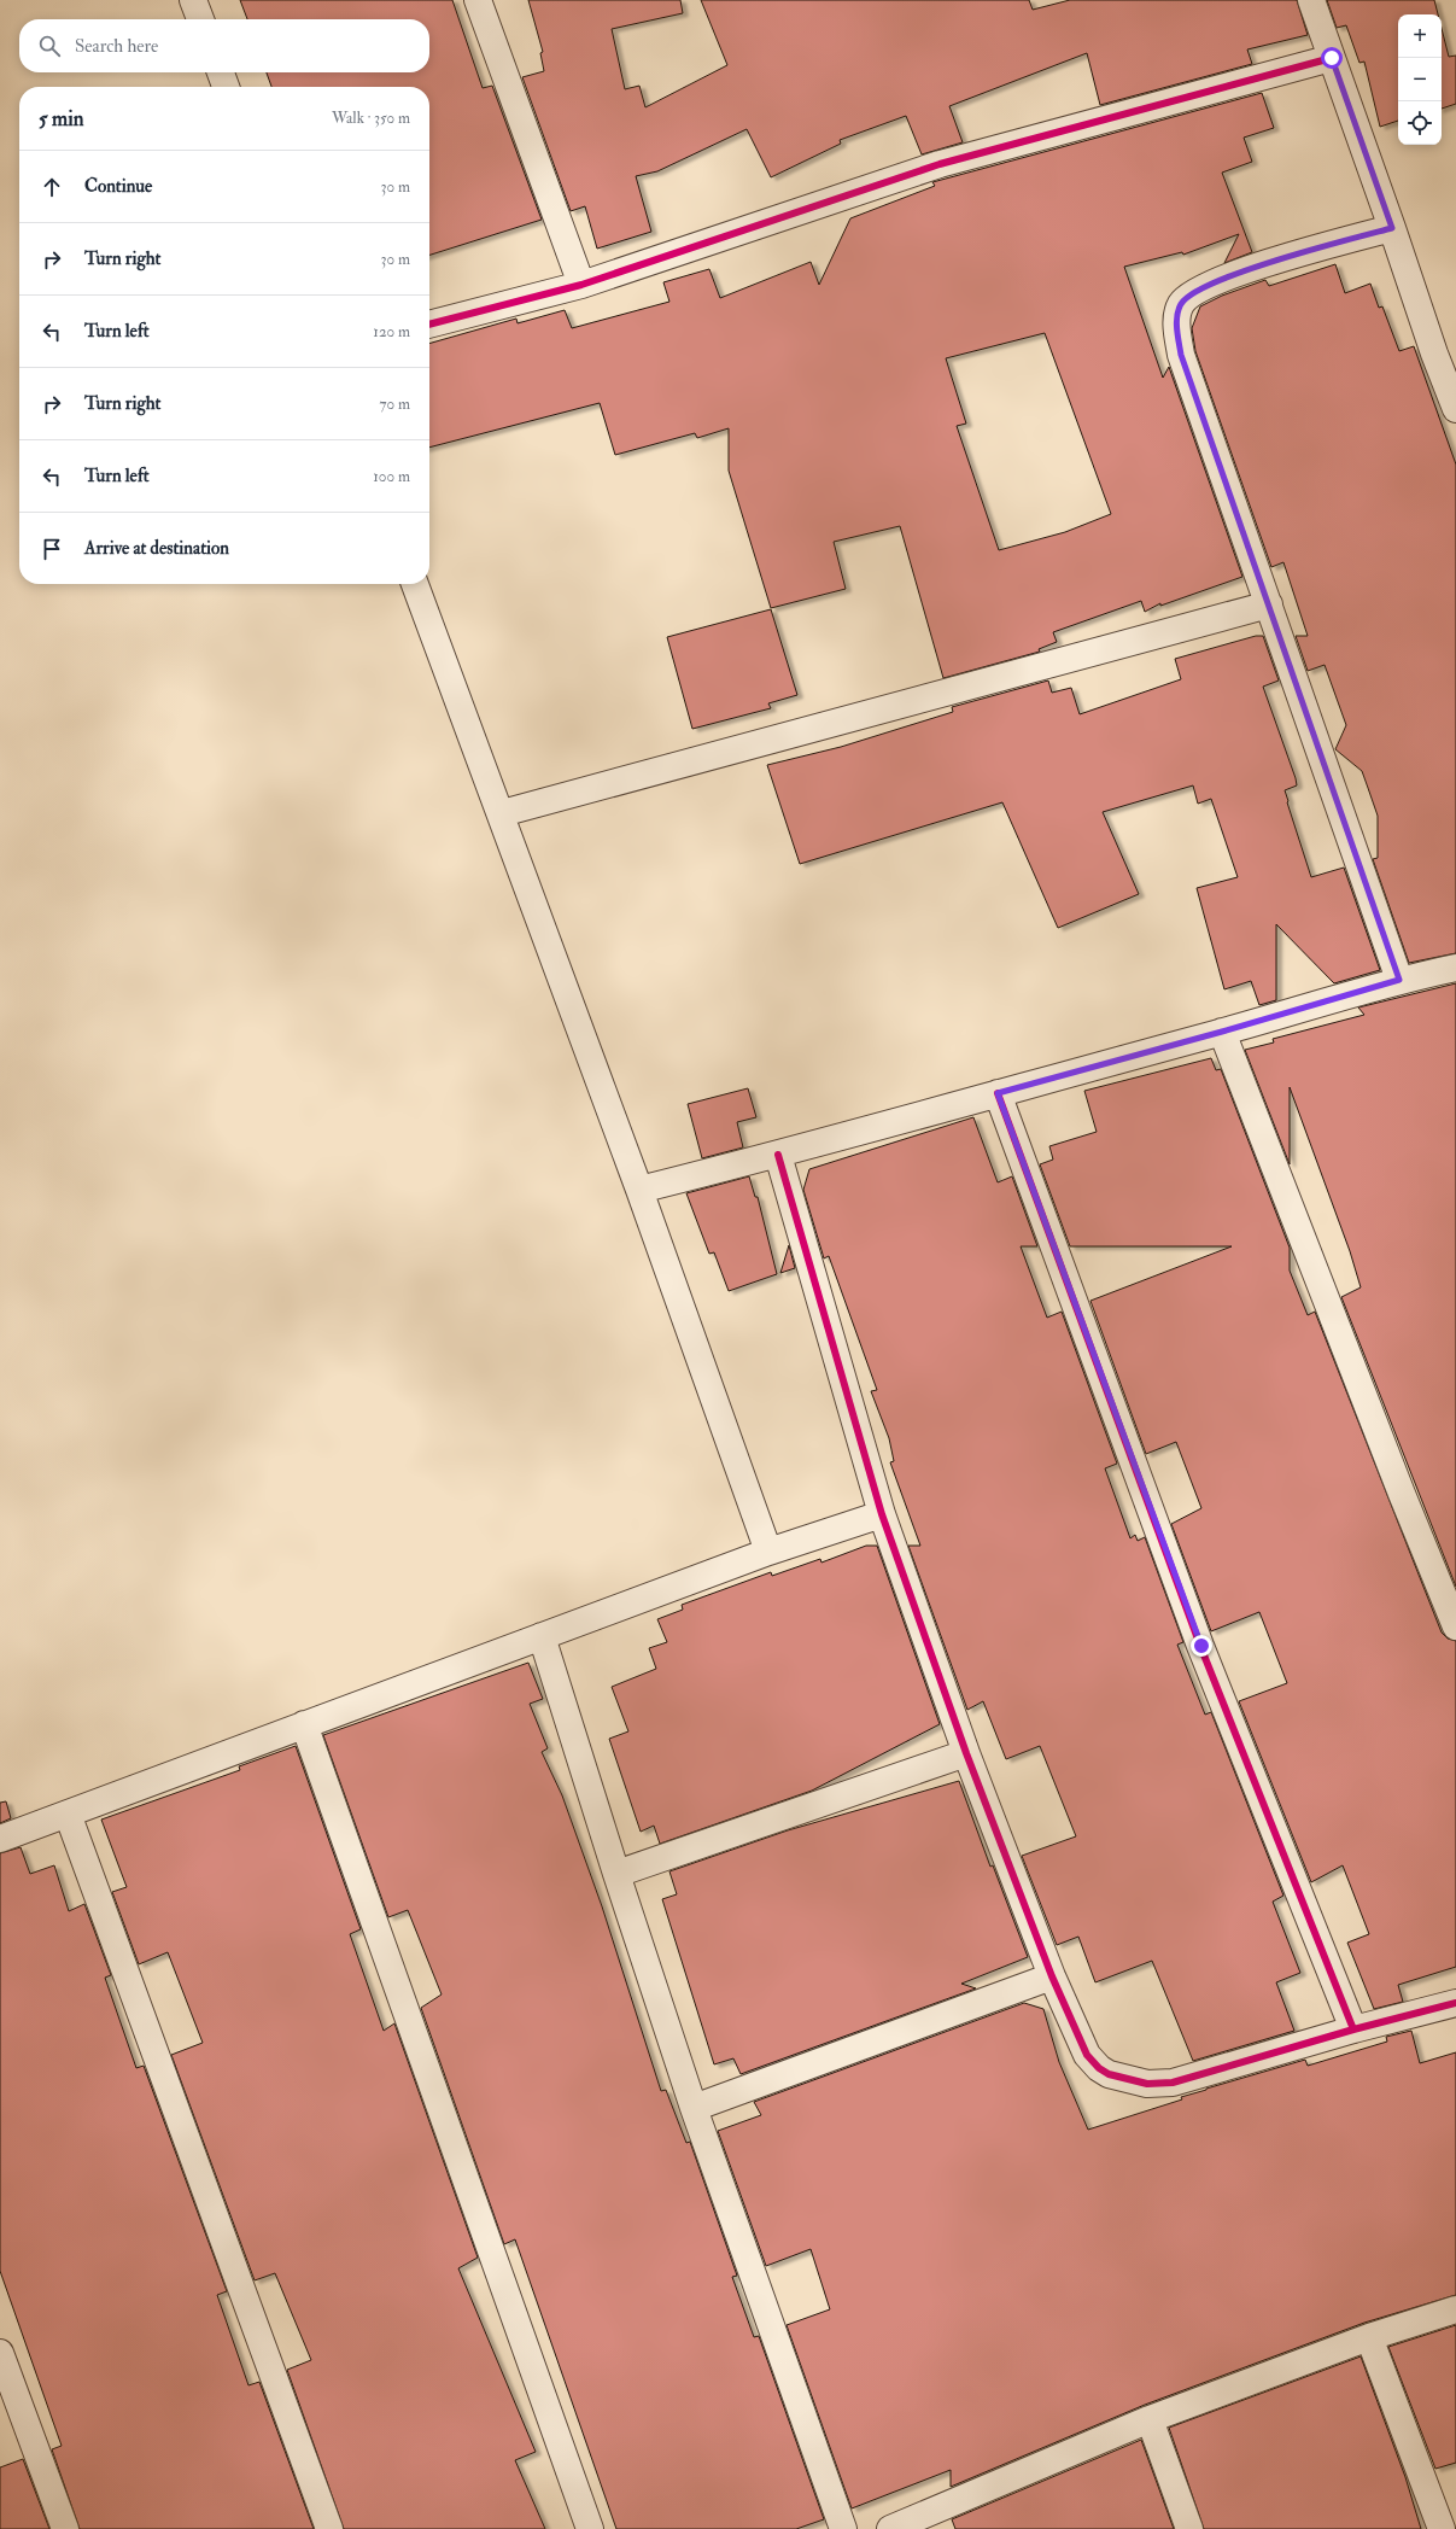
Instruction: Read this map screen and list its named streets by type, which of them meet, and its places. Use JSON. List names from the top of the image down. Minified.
{"page":{"map_buttons":["+","−"],"search":"Search here","heading":["5 min","Walk · 350 m"],"list":[["Continue","30 m"],["Turn right","30 m"],["Turn left","120 m"],["Turn right","70 m"],["Turn left","100 m"],"Arrive at destination"]}}
